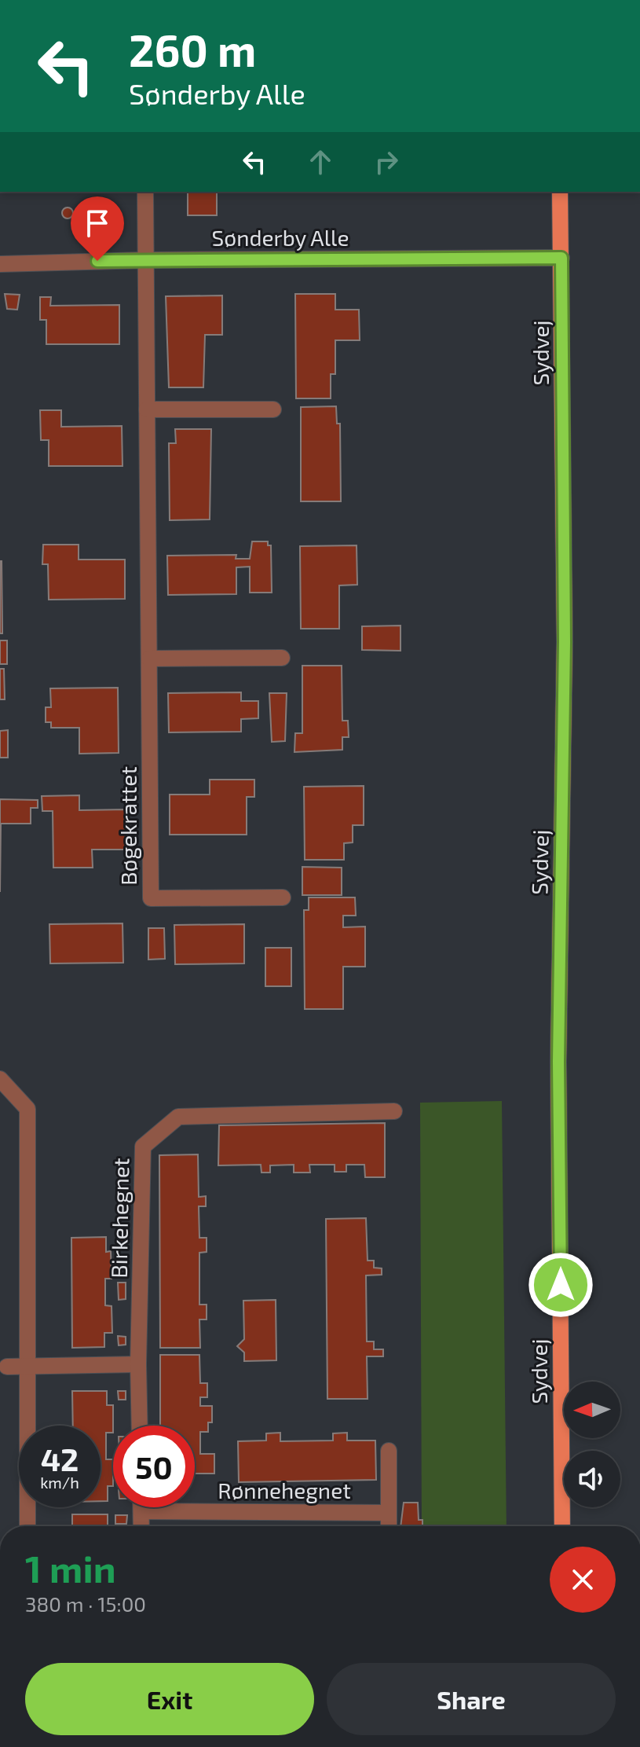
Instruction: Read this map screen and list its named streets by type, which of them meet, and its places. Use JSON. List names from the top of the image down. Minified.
{"streets":{"main road":["Sydvej"],"street":["Sønderby Alle","Bøgekrattet","Birkehegnet","Rønnehegnet"]},"crossings":[["Sønderby Alle","Sydvej"],["Sønderby Alle","Bøgekrattet"]],"north":"left","page":{"turn":["260 m","Sønderby Alle"],"speed":"42 km/h","limit":"50","heading":["1 min","380 m · 15:00"],"buttons":["Exit","Share"]}}
